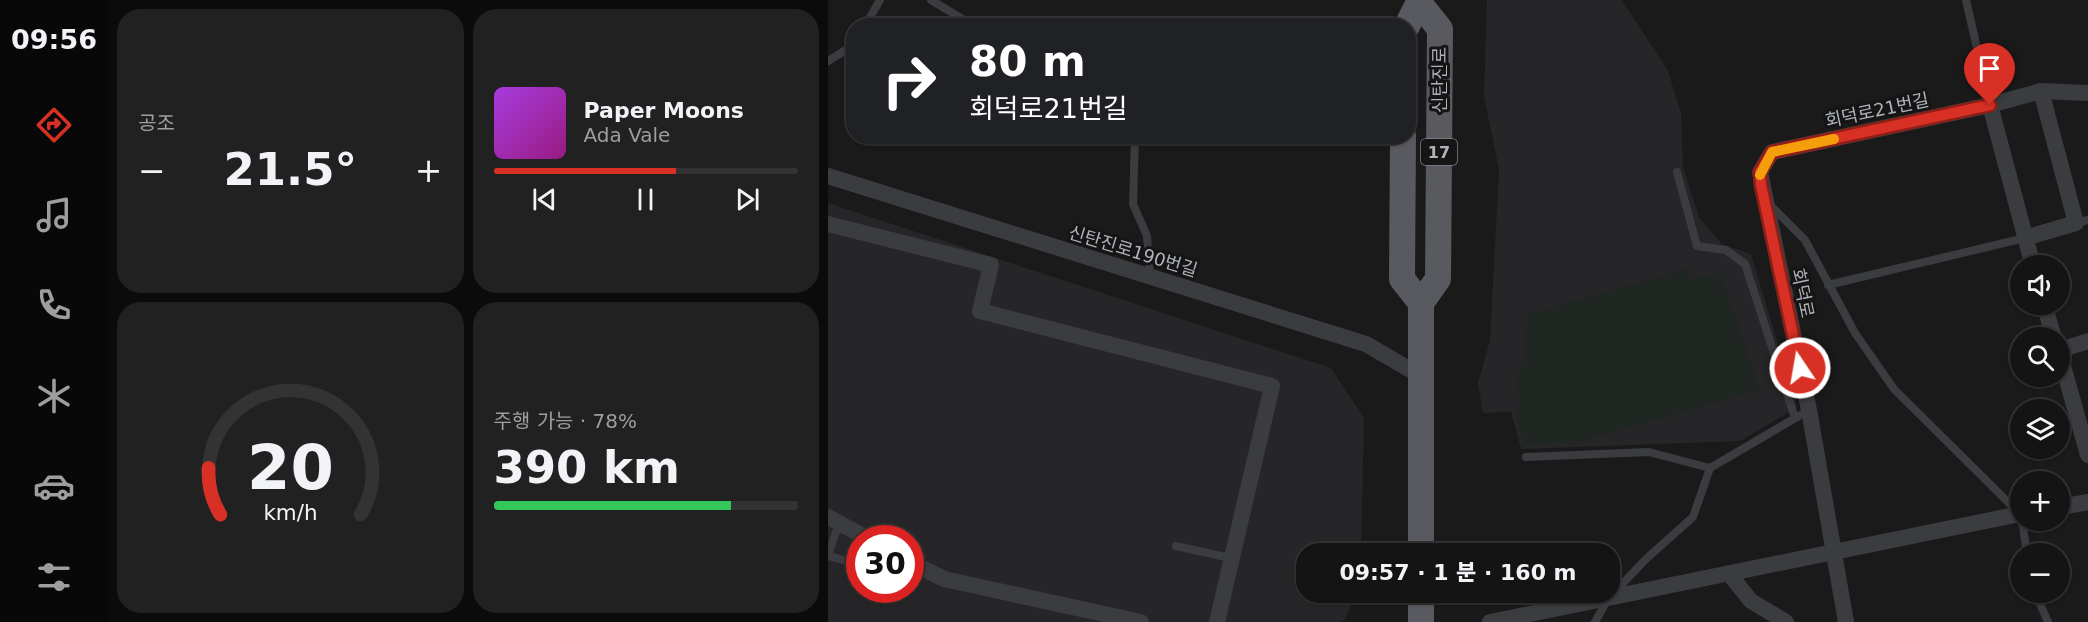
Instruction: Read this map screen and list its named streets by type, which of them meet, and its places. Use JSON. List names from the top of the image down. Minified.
{"streets":{"main road":["신탄진로","17"],"street":["회덕로21번길","신탄진로190번길","회덕로"]},"crossings":[["신탄진로","17"],["회덕로21번길","회덕로"]],"page":{"tabs":"09:56","tile":["공조",["주행 가능 · 78%","390 km"]],"turn":["80 m","회덕로21번길"],"song":["Paper Moons","Ada Vale"],"heat":["−","21.5°","+"],"map_buttons":["+","−"],"limit":"30","trip":"09:57 · 1 분 · 160 m","gauge":["20","km/h"]}}
